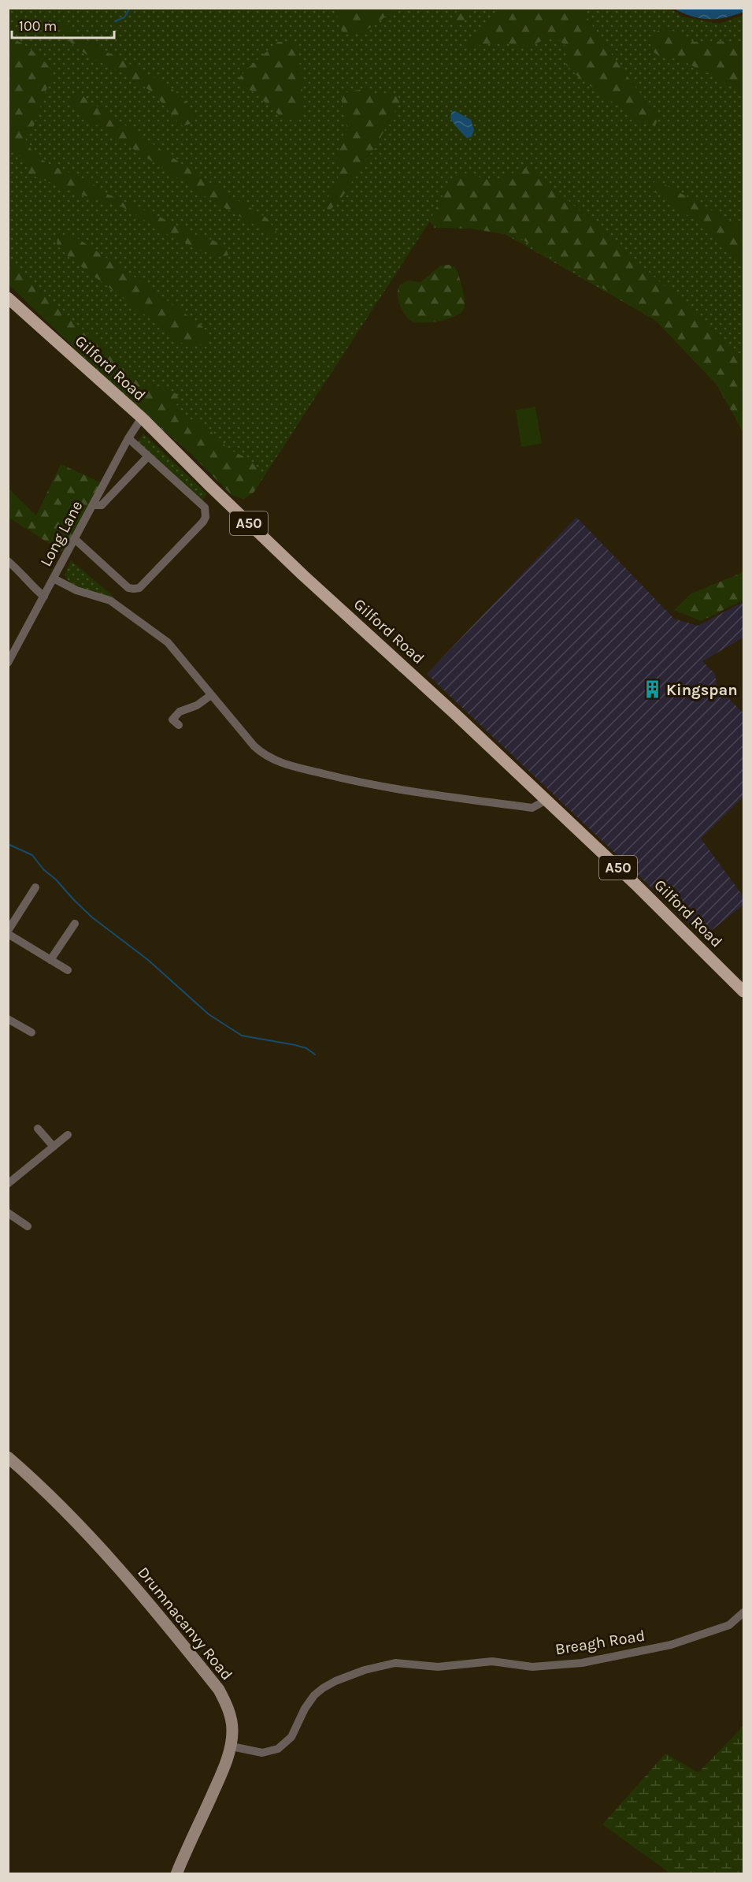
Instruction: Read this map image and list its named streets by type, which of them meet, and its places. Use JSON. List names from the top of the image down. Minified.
{"streets":{"main road":["Gilford Road","A50","Drumnacanvy Road"],"street":["Long Lane","Breagh Road"]},"crossings":[["Gilford Road","Long Lane"],["Drumnacanvy Road","Breagh Road"]],"places":{"building":["Kingspan"]},"scale_bar":"100 m"}
